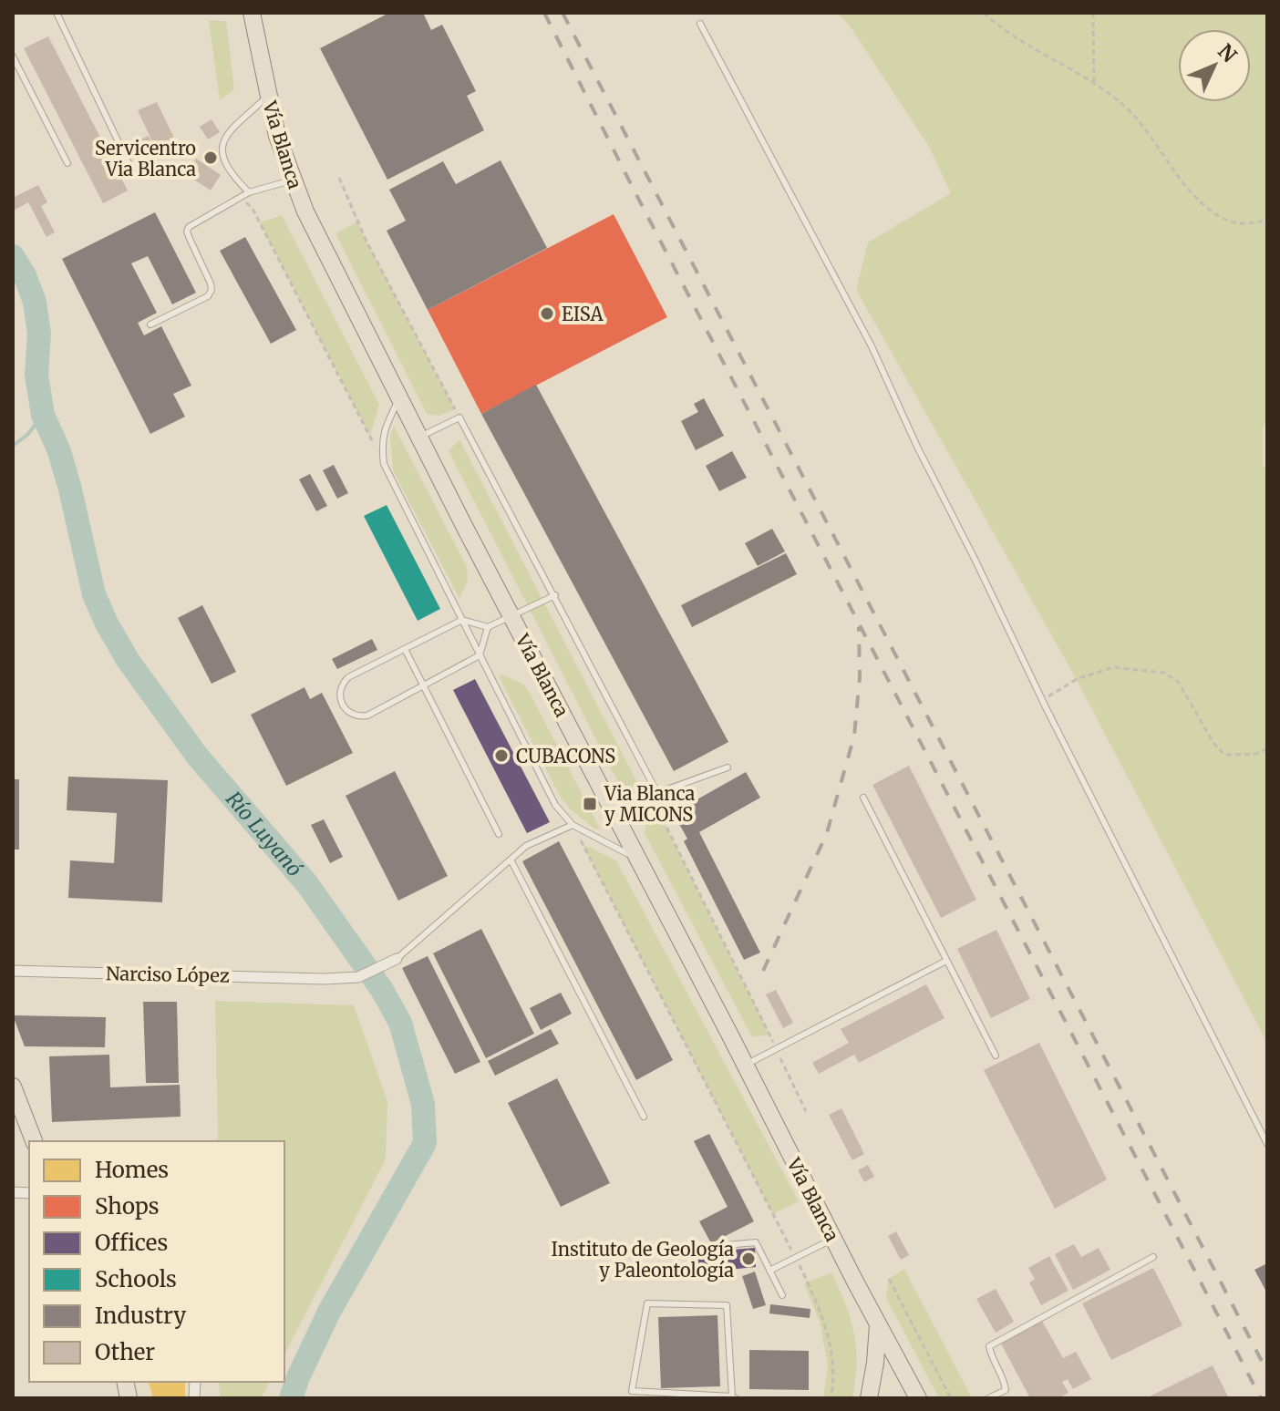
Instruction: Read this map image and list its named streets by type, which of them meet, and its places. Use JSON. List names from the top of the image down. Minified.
{"streets":{"main road":["Vía Blanca"],"street":["Narciso López"]},"water":["Río Luyanó"],"places":{"other":["Servicentro Via Blanca","EISA","CUBACONS","Instituto de Geología y Paleontología"],"transit":["Via Blanca y MICONS"]},"legend":["Homes","Shops","Offices","Schools","Industry","Other"],"north":"top right"}
